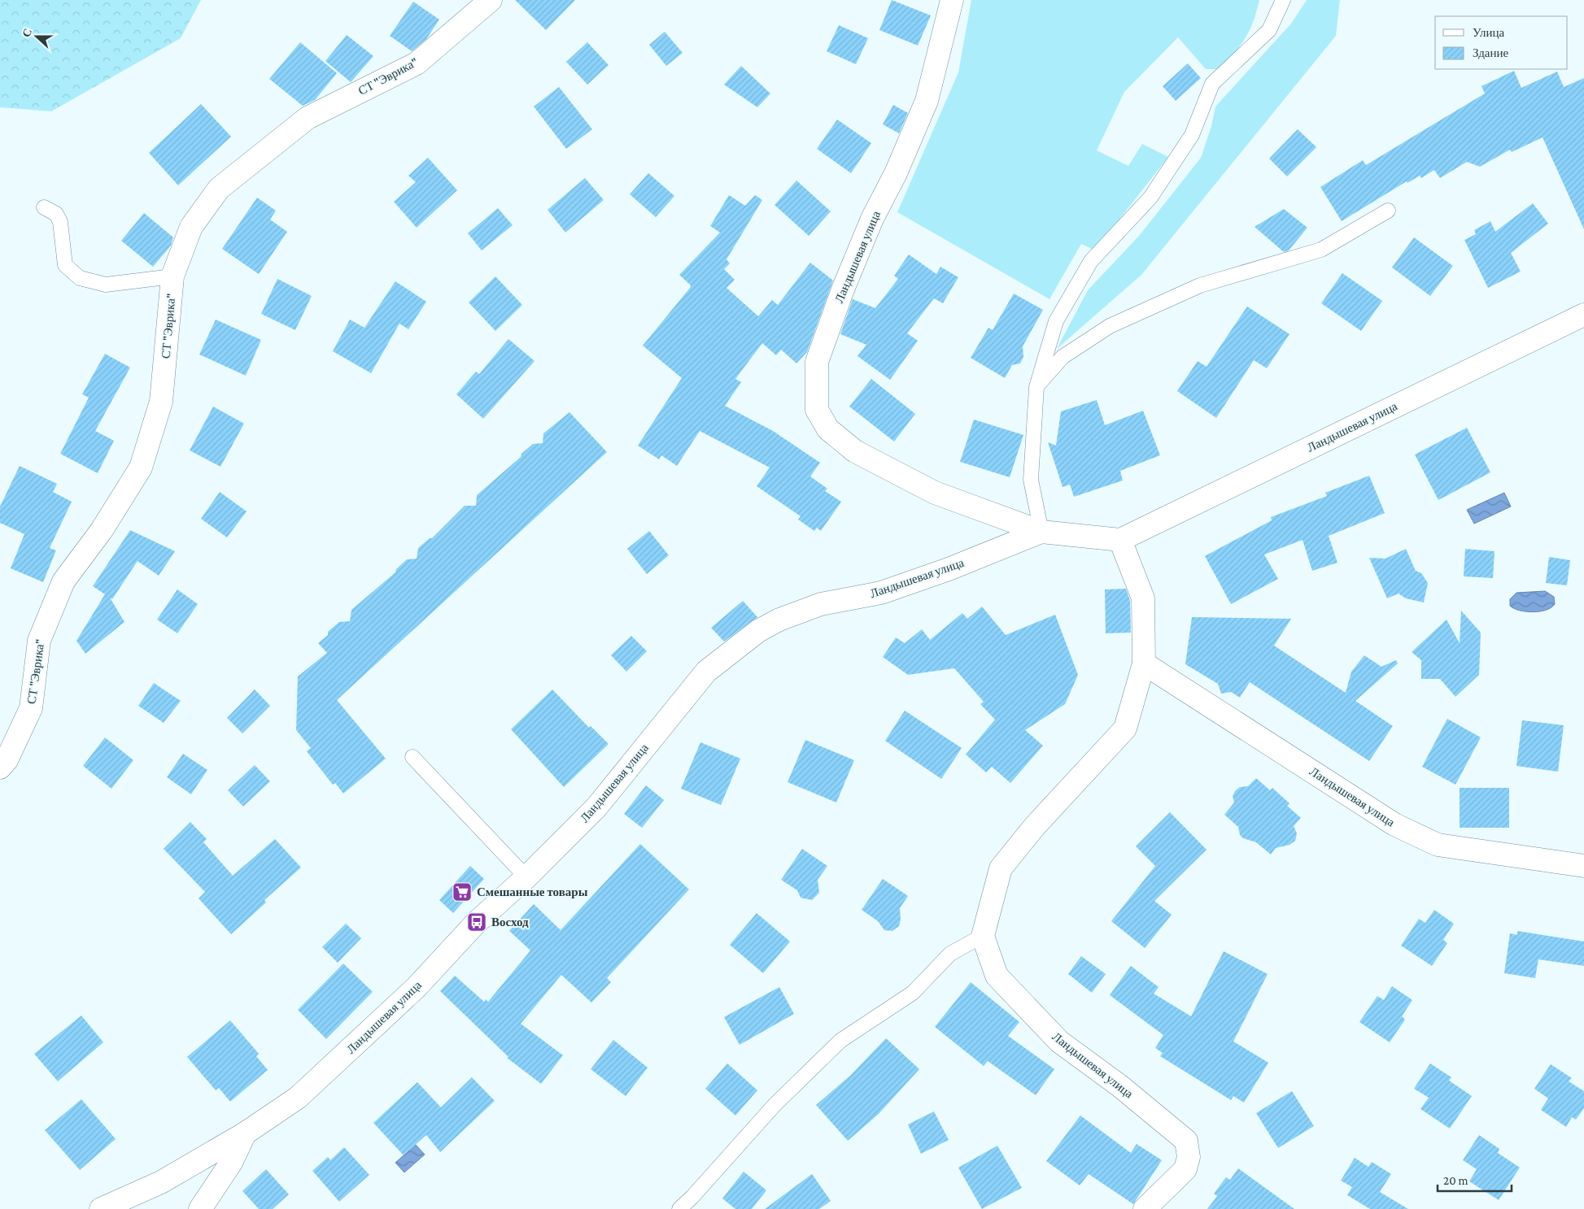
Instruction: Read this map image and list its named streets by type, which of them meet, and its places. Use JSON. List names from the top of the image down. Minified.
{"streets":{"street":["СТ \"Эврика\"","Ландышевая улица"]},"places":{"supermarket":["Смешанные товары"],"bus stop":["Восход"]},"legend":["Улица","Здание"],"scale_bar":"20 m","north":"left"}
